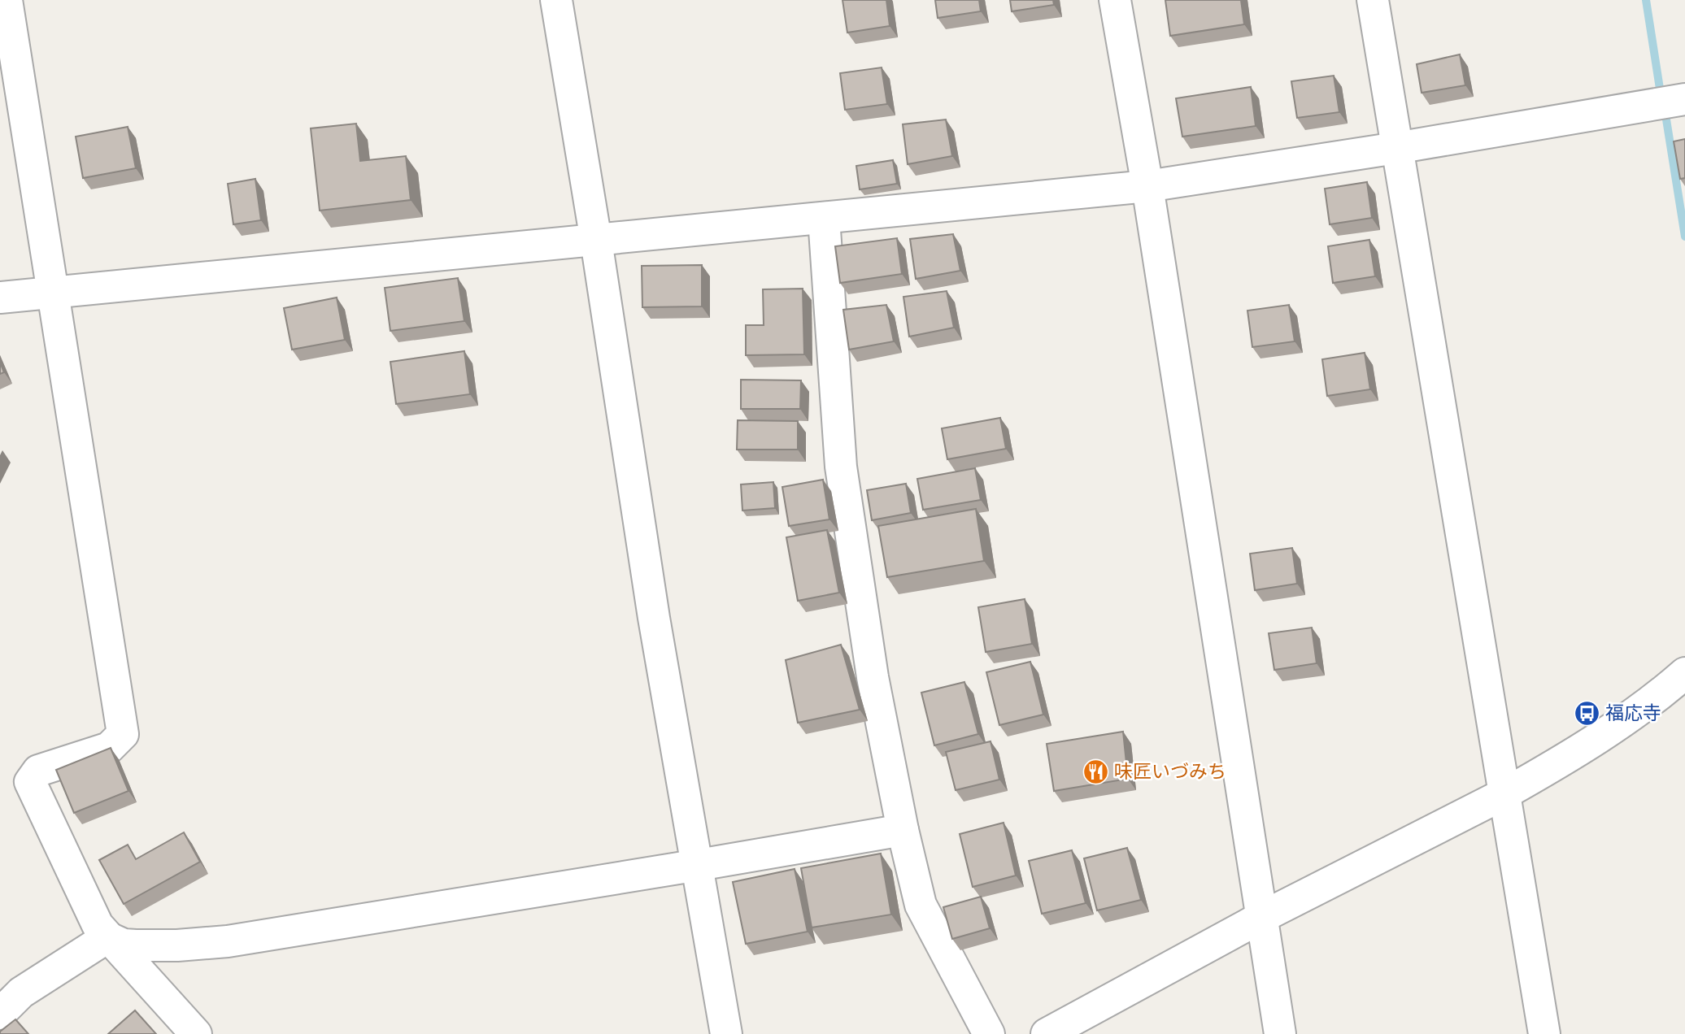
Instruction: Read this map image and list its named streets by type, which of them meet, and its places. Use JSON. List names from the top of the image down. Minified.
{"places":{"bus stop":["福応寺"],"restaurant":["味匠いづみち"]}}
